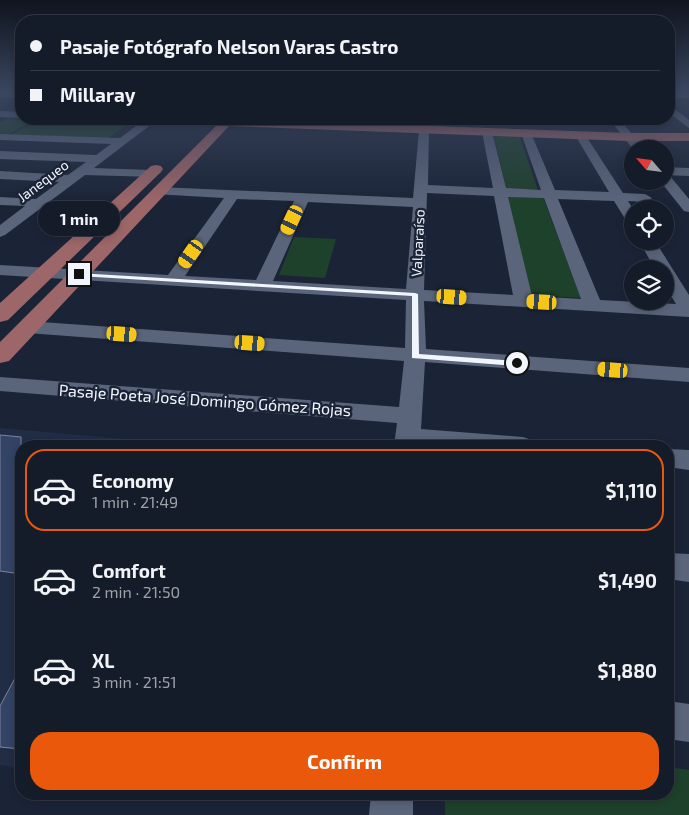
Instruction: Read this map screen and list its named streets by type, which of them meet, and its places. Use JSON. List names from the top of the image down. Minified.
{"streets":{"street":["Janequeo","Valparaíso","Pasaje Poeta José Domingo Gómez Rojas"]},"crossings":[["Valparaíso","Pasaje Poeta José Domingo Gómez Rojas"]],"north":"top left","page":{"banner":["Pasaje Fotógrafo Nelson Varas Castro","Millaray"],"bubble":"1 min","list":[{"name":"Economy","note":"1 min · 21:49","value":"$1,110"},{"name":"Comfort","note":"2 min · 21:50","value":"$1,490"},{"name":"XL","note":"3 min · 21:51","value":"$1,880"}],"buttons":"Confirm"}}
